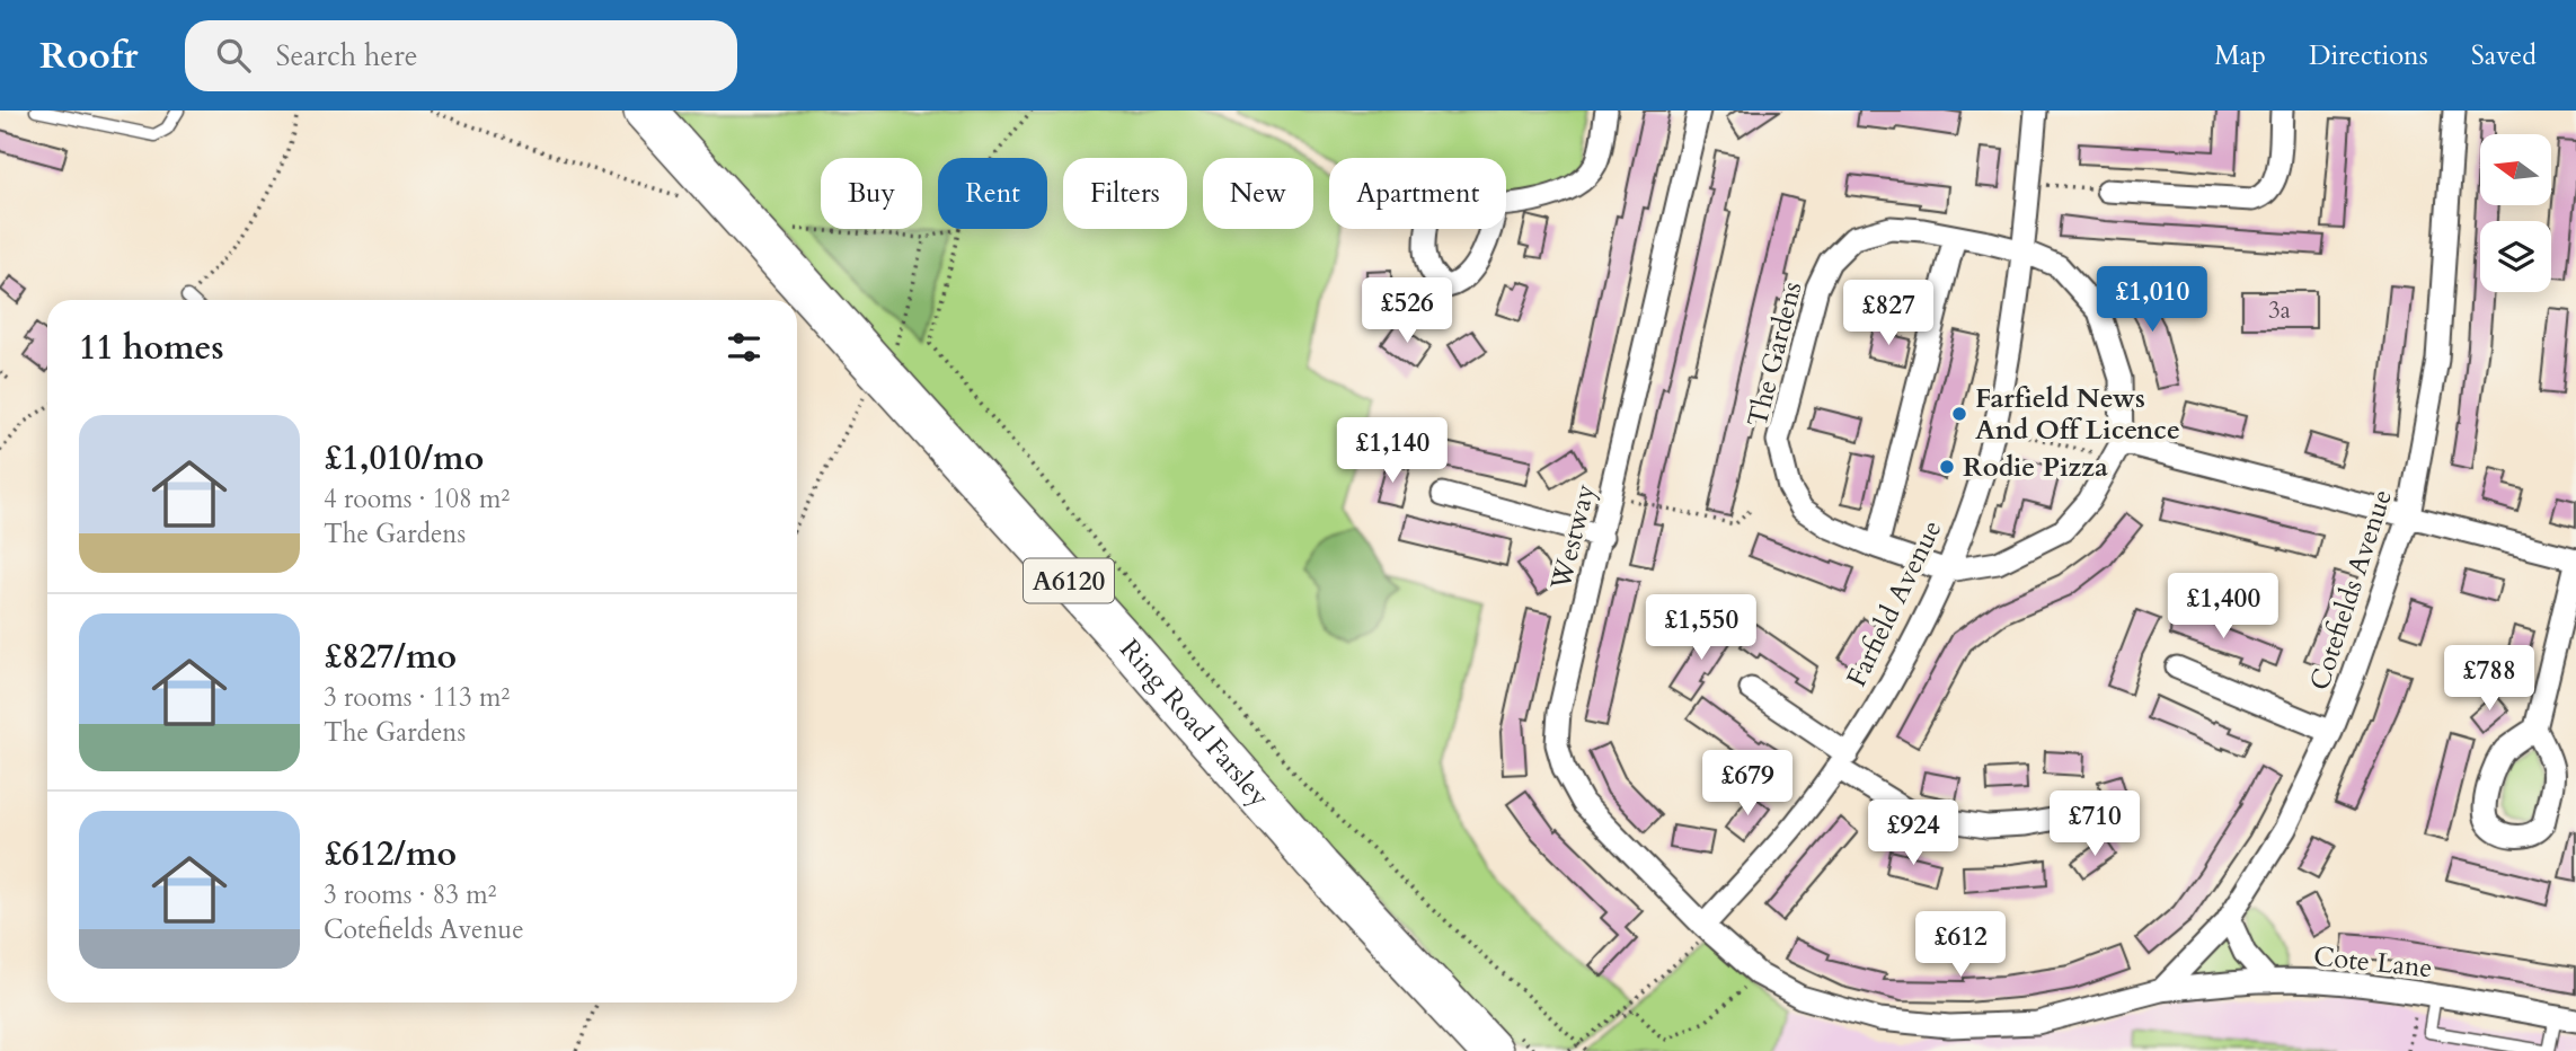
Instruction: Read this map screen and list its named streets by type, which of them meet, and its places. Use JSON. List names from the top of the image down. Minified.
{"streets":{"highway":["A6120","Ring Road Farsley"],"street":["The Gardens","Westway","Cotefields Avenue","Farfield Avenue","Cote Lane"]},"crossings":[["The Gardens","Farfield Avenue"],["Westway","Farfield Avenue"],["Cotefields Avenue","Cote Lane"]],"places":["Farfield News And Off Licence","Rodie Pizza"],"house_numbers":["3a"],"north":"left","page":{"header":"Roofr","search":"Search here","nav":["Map","Directions","Saved"],"chip":["Buy","Rent","Filters","New","Apartment"],"price":["£1,010","£526","£827","£1,140","£1,400","£1,550","£788","£679","£710","£924","£612"],"heading":"11 homes","list":[{"name":"£1,010/mo","note":"4 rooms · 108 m² · The Gardens"},{"name":"£827/mo","note":"3 rooms · 113 m² · The Gardens"},{"name":"£612/mo","note":"3 rooms · 83 m² · Cotefields Avenue"}]}}
